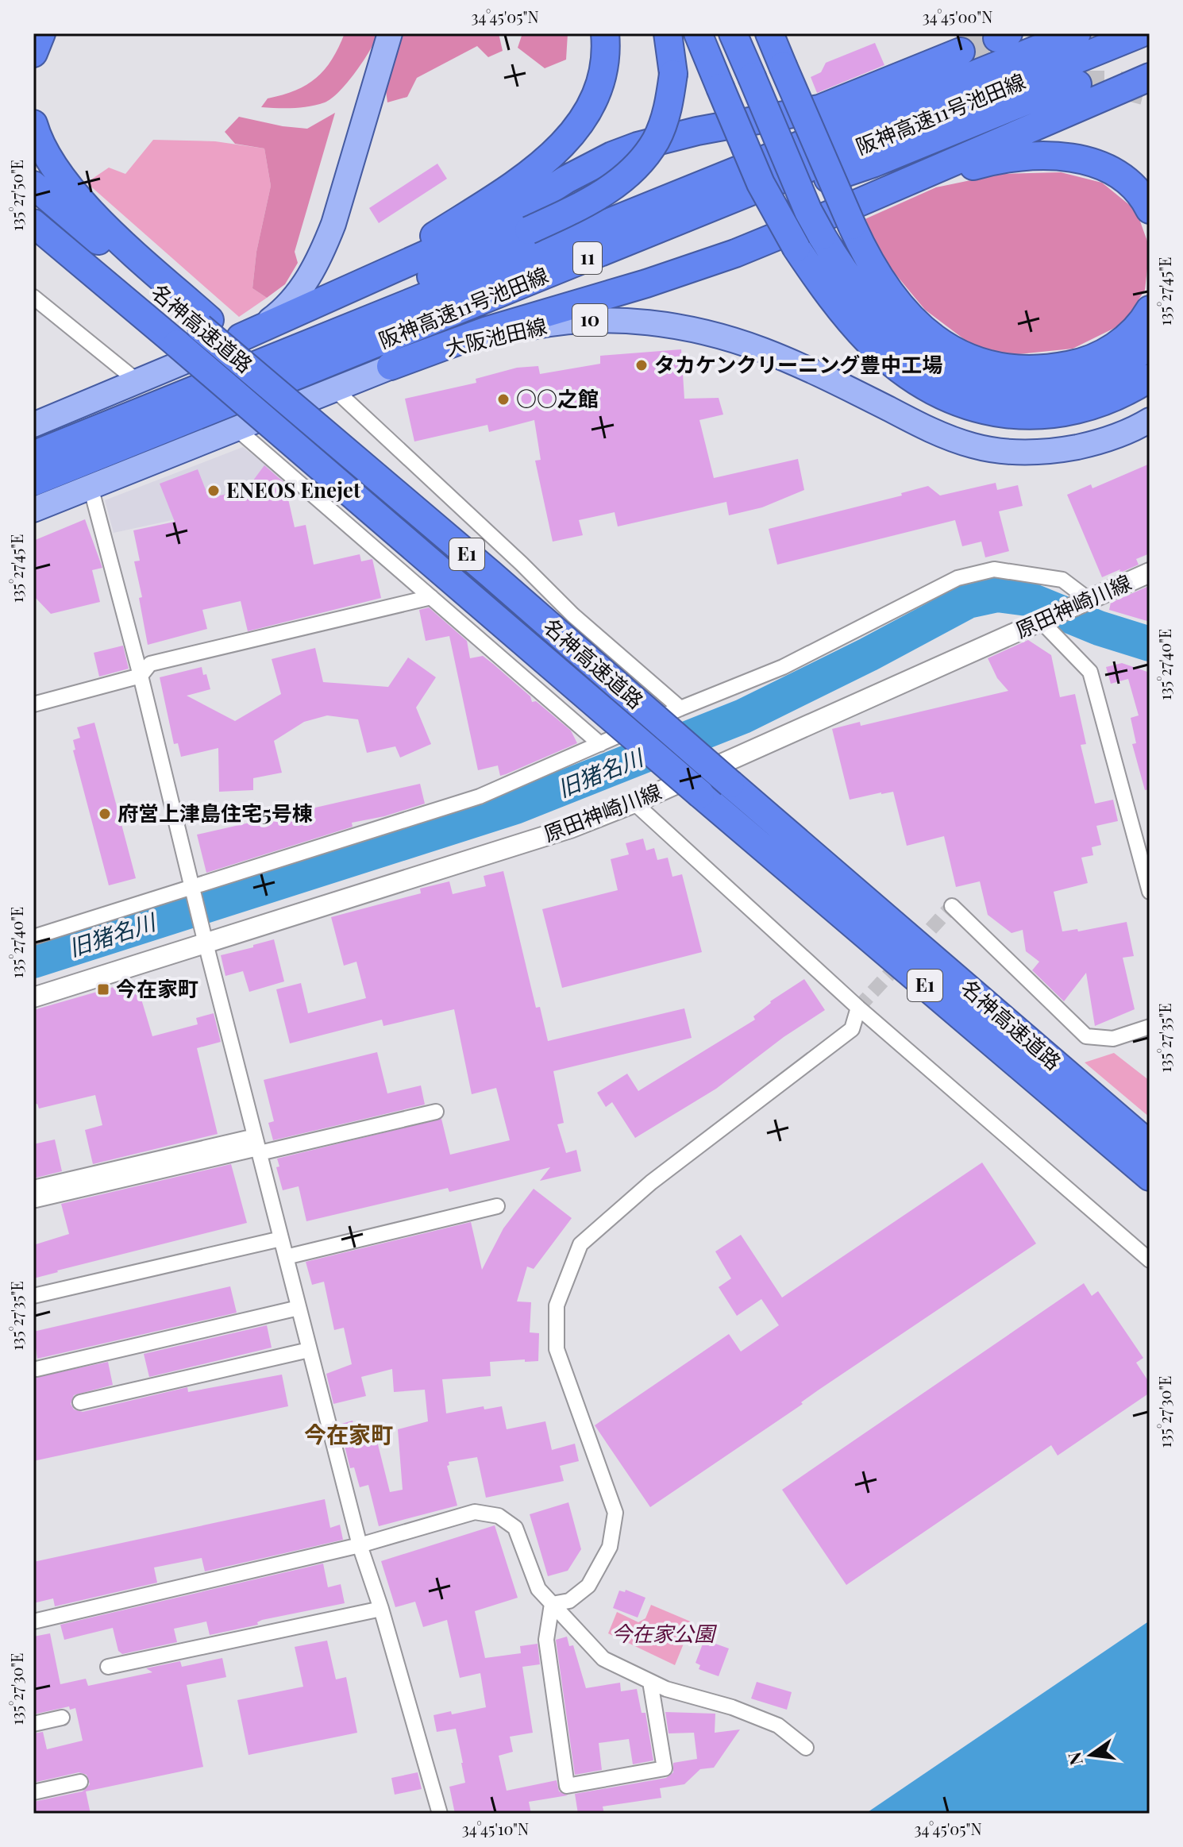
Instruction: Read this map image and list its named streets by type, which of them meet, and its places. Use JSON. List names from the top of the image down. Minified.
{"streets":{"highway":["阪神高速11号池田線","11","名神高速道路","E1"],"main road":["10","大阪池田線"],"street":["原田神崎川線"]},"districts":["今在家町"],"water":["旧猪名川"],"parks":["今在家公園"],"places":{"other":["タカケンクリーニング豊中工場","○○之館","ENEOS Enejet","府営上津島住宅5号棟"],"transit":["今在家町"]},"north":"left","coordinates":["34°45'05\"N","34°45'00\"N","135°27'50\"E","135°27'45\"E","135°27'40\"E","135°27'35\"E","135°27'30\"E","34°45'10\"N"]}
